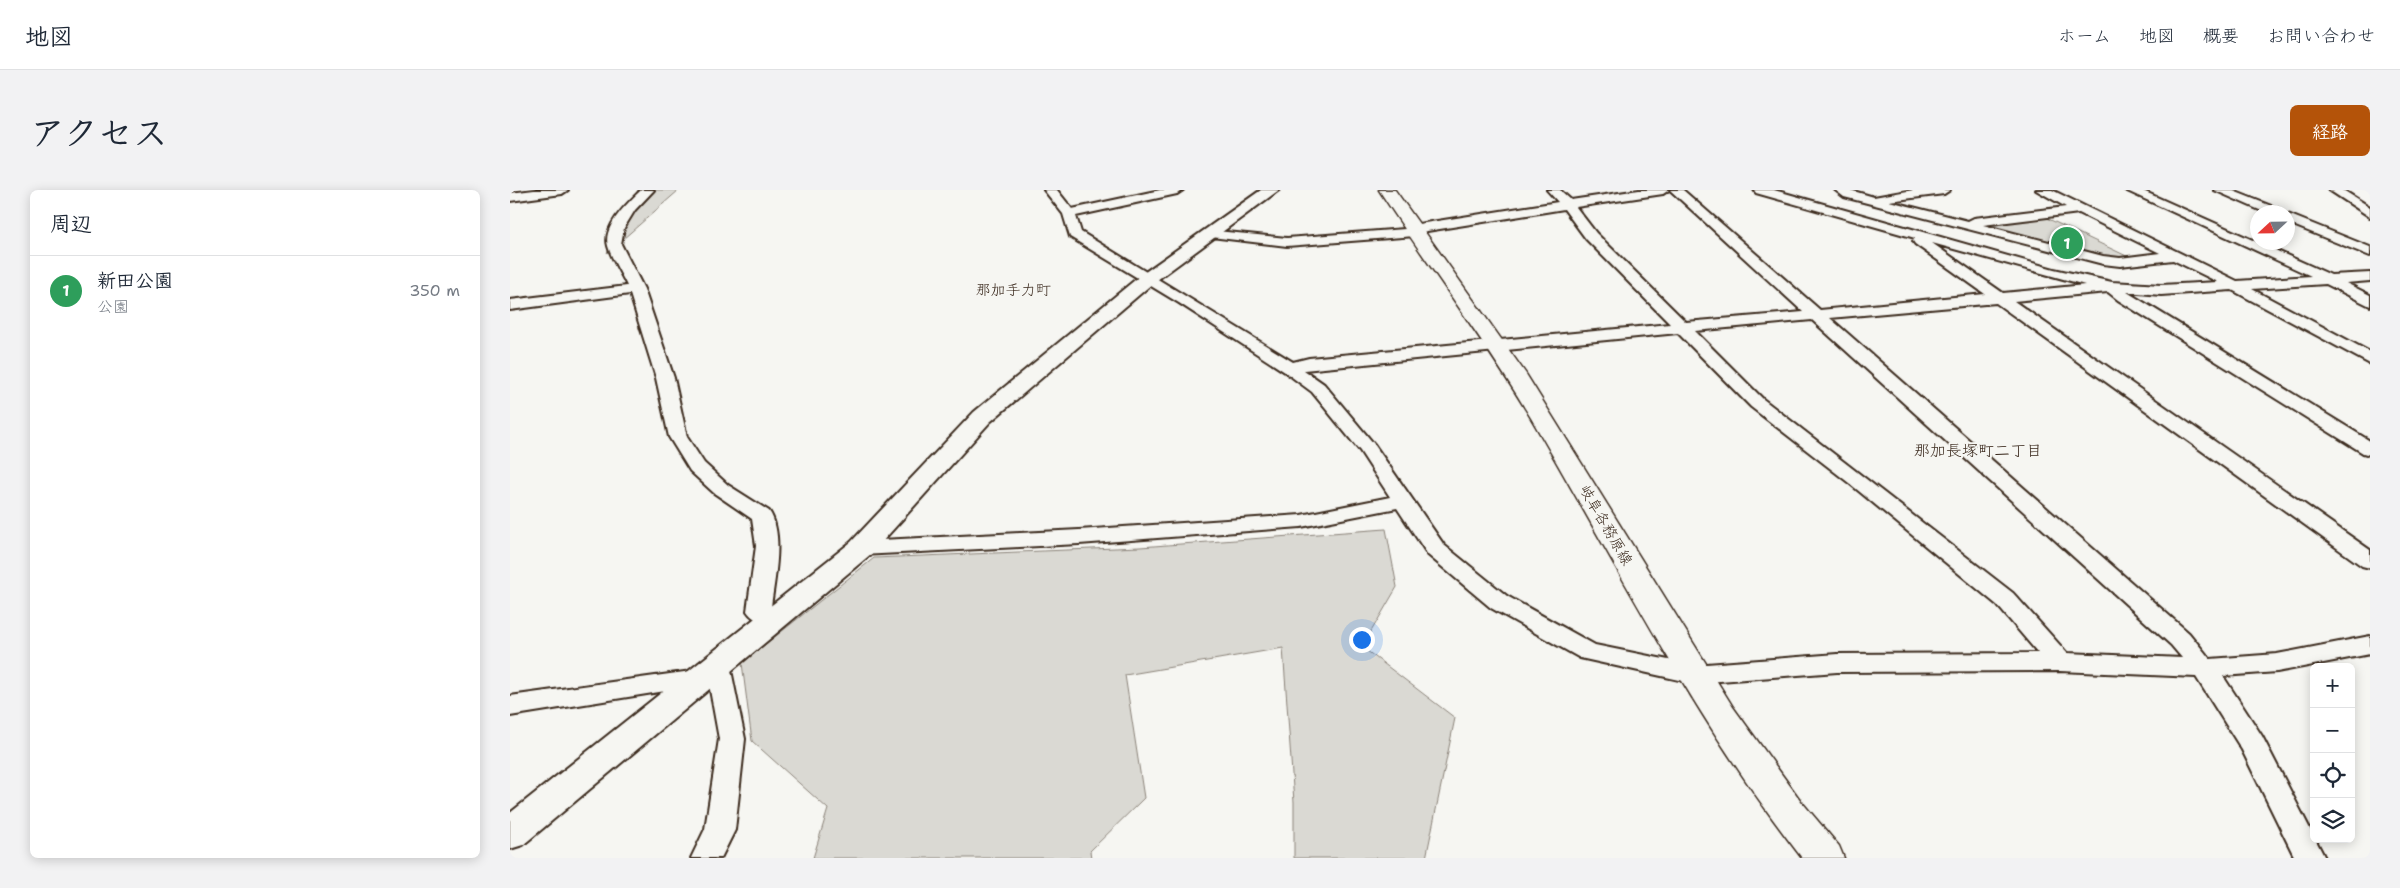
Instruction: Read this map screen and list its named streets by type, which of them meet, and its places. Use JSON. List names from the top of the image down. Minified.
{"streets":{"main road":["岐阜各務原線"]},"districts":["那加手力町","那加長塚町二丁目"],"north":"left","page":{"header":"地図","nav":["ホーム","地図","概要","お問い合わせ"],"title":"アクセス","buttons":"経路","heading":"周辺","pins":"1","list":[{"mark":"1","name":"新田公園","note":"公園","value":"350 m"}],"map_buttons":["+","−"]}}
